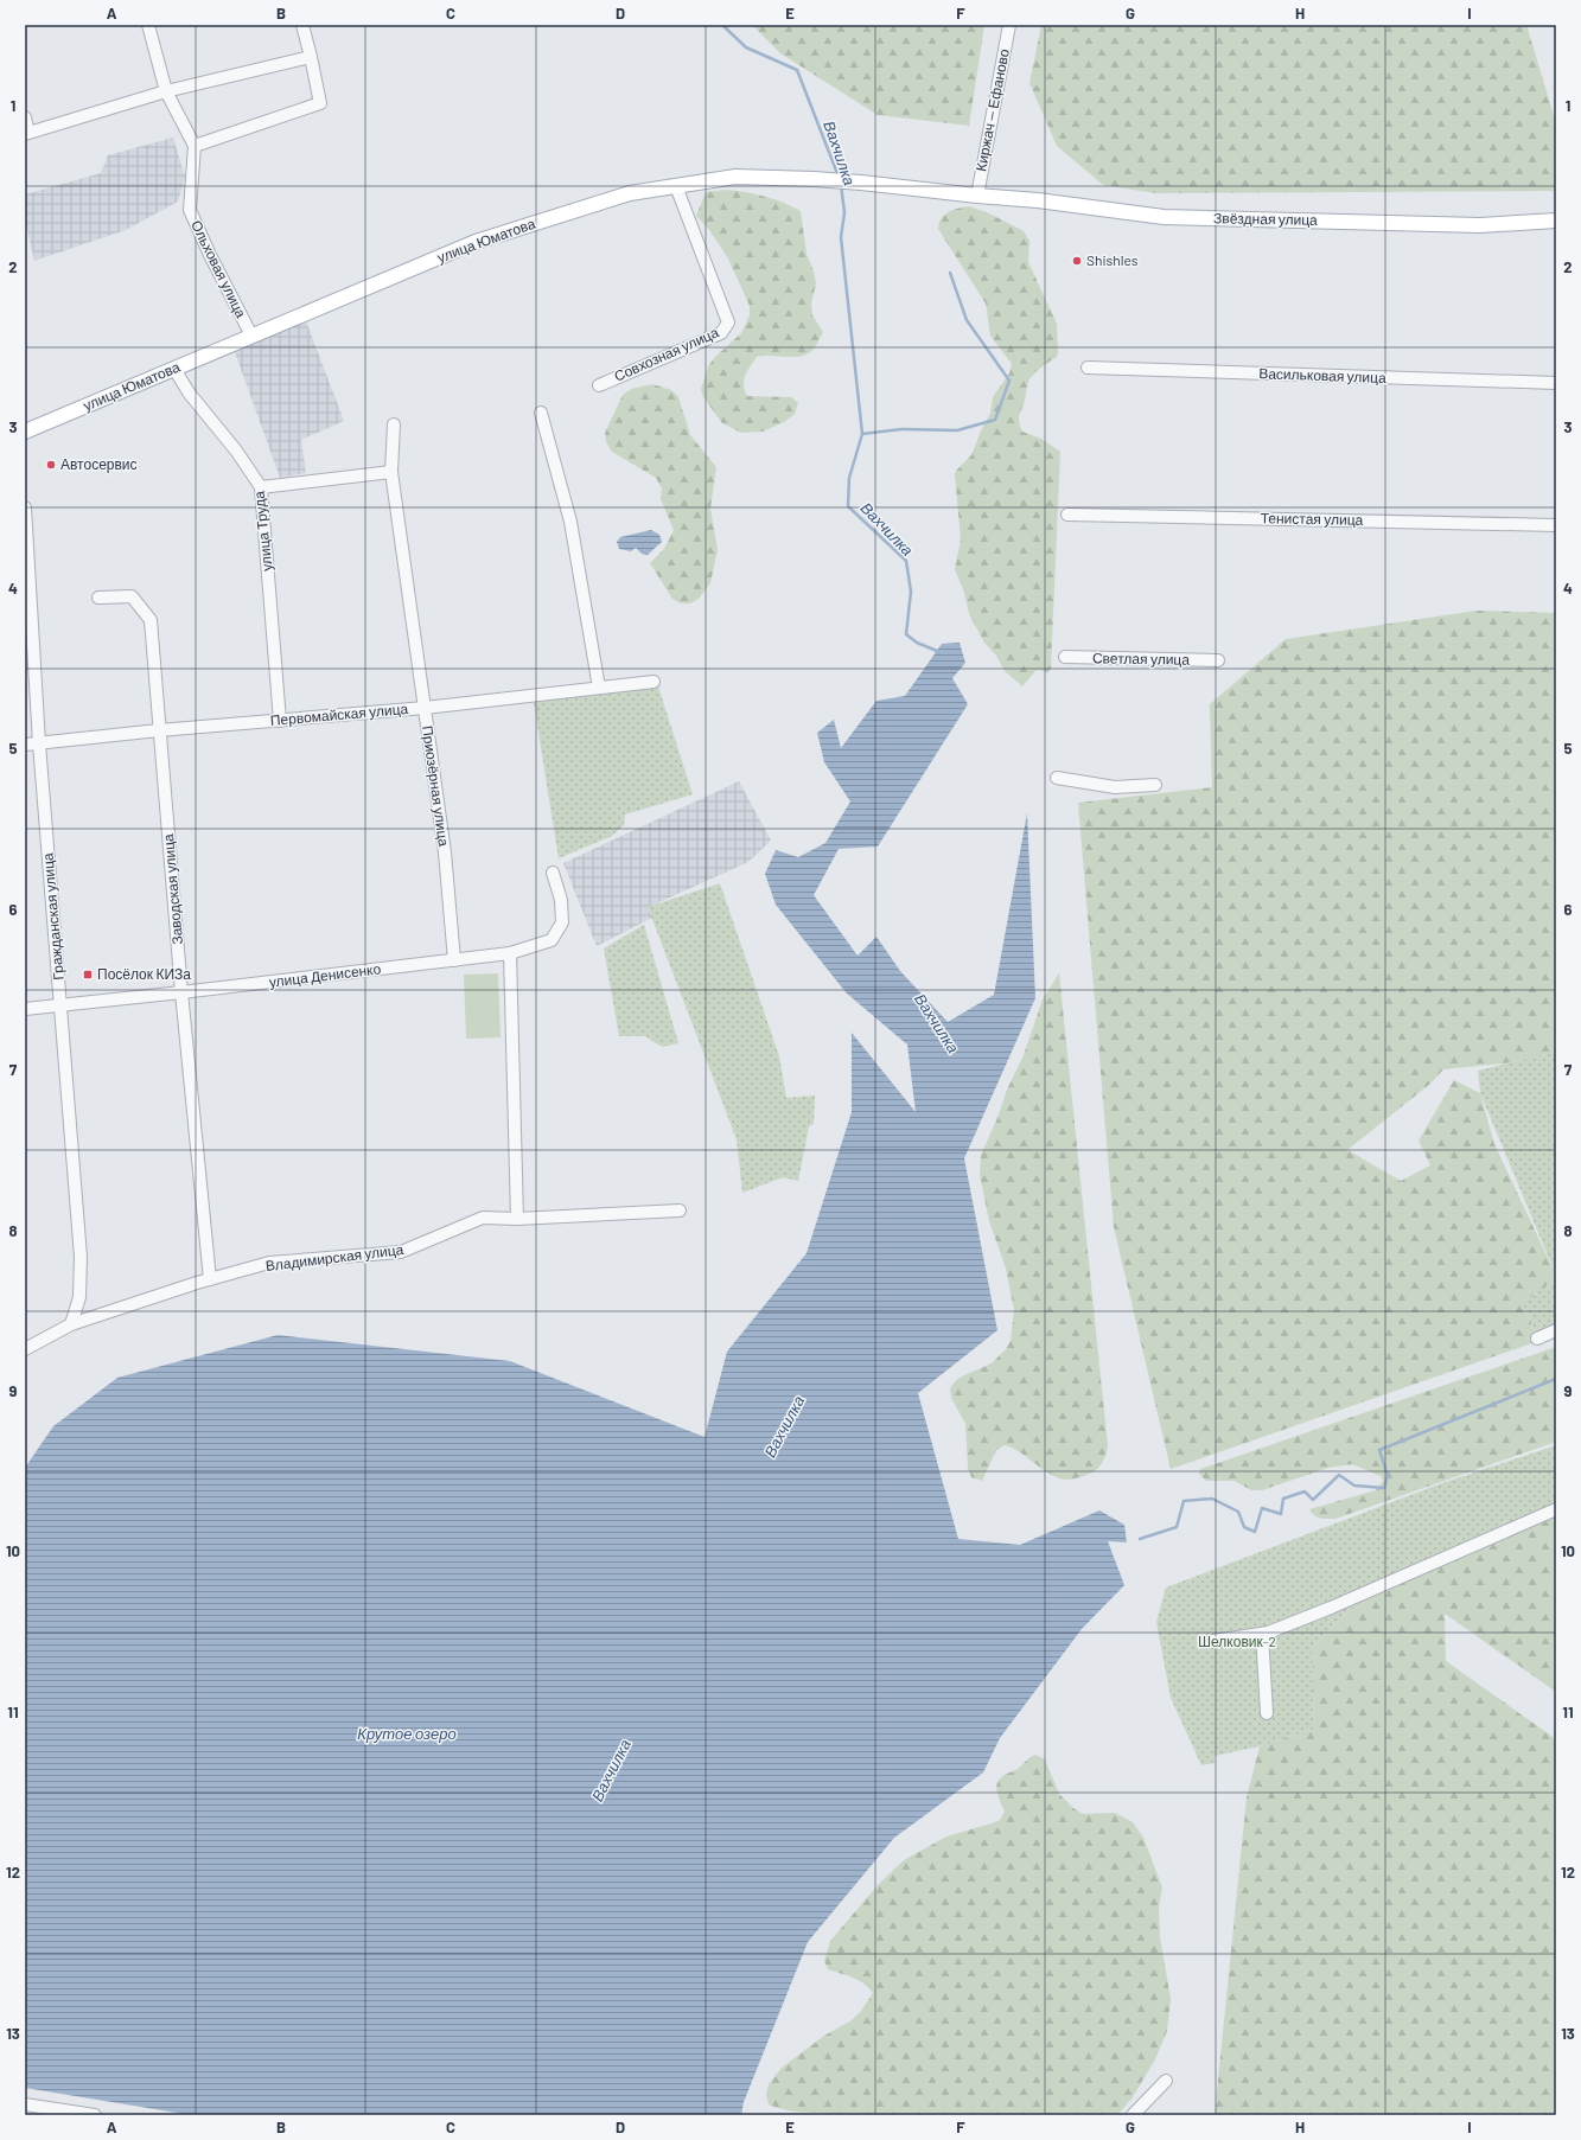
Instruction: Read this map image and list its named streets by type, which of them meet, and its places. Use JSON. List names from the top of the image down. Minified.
{"streets":{"main road":["Звёздная улица","улица Юматова"],"street":["Киржач — Ефаново","Ольховая улица","Совхозная улица","Васильковая улица","Тенистая улица","улица Труда","Светлая улица","Первомайская улица","Приозёрная улица","Заводская улица","Гражданская улица","улица Денисенко","Владимирская улица"]},"crossings":[["Киржач — Ефаново","Звёздная улица"],["Киржач — Ефаново","улица Юматова"],["Звёздная улица","улица Юматова"],["улица Юматова","Ольховая улица"],["улица Юматова","Совхозная улица"],["улица Юматова","улица Труда"],["улица Труда","Первомайская улица"],["Первомайская улица","Приозёрная улица"],["Первомайская улица","Заводская улица"],["Первомайская улица","Гражданская улица"],["Приозёрная улица","улица Денисенко"],["Заводская улица","улица Денисенко"],["Заводская улица","Владимирская улица"],["Гражданская улица","улица Денисенко"],["Гражданская улица","Владимирская улица"]],"water":["Вахчилка","Крутое озеро"],"parks":["Шелковик-2"],"places":{"other":["Shishles","Автосервис"],"transit":["Посёлок КИЗа"]},"grid":{"columns":["A","B","C","D","E","F","G","H","I"],"rows":["1","2","3","4","5","6","7","8","9","10","11","12","13"]}}
